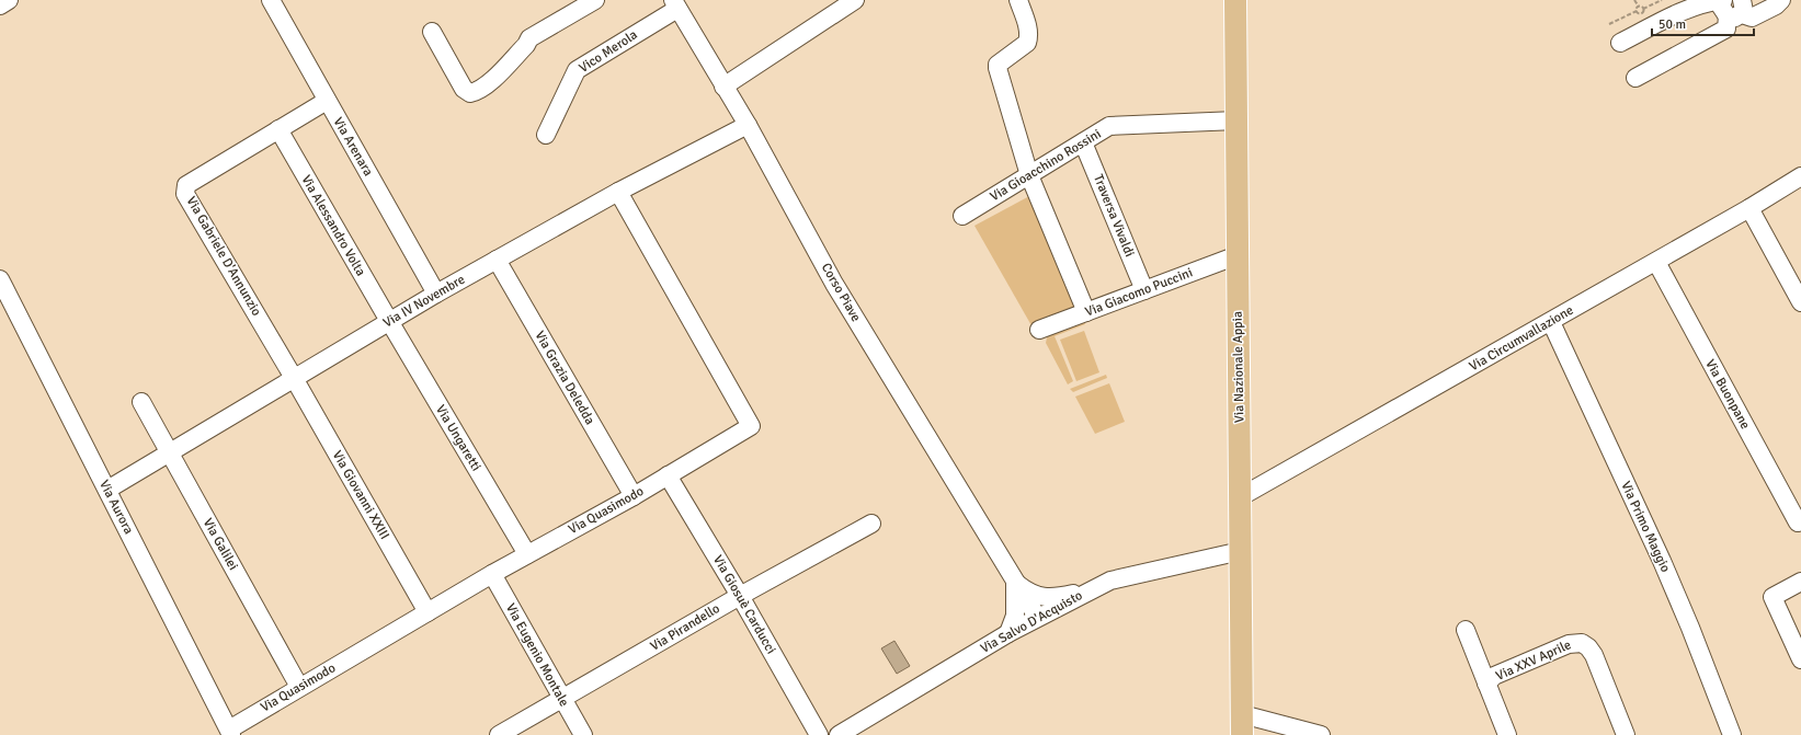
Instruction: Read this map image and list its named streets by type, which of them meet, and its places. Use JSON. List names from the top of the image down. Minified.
{"streets":{"main road":["Via Nazionale Appia"],"street":["Vico Merola","Via Arenara","Via Gioacchino Rossini","Traversa Vivaldi","Via Alessandro Volta","Via Gabriele D'Annunzio","Corso Piave","Via Giacomo Puccini","Via IV Novembre","Via Circumvallazione","Via Grazia Deledda","Via Buonpane","Via Ungaretti","Via Giovanni XXIII","Via Aurora","Via Quasimodo","Via Primo Maggio","Via Galilei","Via Giosuè Carducci","Via Salvo D'Acquisto","Via Pirandello","Via Eugenio Montale","Via XXV Aprile"]},"crossings":[["Vico Merola","Corso Piave"],["Via Arenara","Via Gabriele D'Annunzio"],["Via Arenara","Via IV Novembre"],["Via Gioacchino Rossini","Traversa Vivaldi"],["Via Gioacchino Rossini","Via Nazionale Appia"],["Traversa Vivaldi","Via Giacomo Puccini"],["Via Alessandro Volta","Via Gabriele D'Annunzio"],["Via Alessandro Volta","Via IV Novembre"],["Via Alessandro Volta","Via Ungaretti"],["Via Gabriele D'Annunzio","Via IV Novembre"],["Via Gabriele D'Annunzio","Via Giovanni XXIII"],["Corso Piave","Via IV Novembre"],["Corso Piave","Via Salvo D'Acquisto"],["Via Giacomo Puccini","Via Nazionale Appia"],["Via IV Novembre","Via Grazia Deledda"],["Via IV Novembre","Via Ungaretti"],["Via IV Novembre","Via Giovanni XXIII"],["Via IV Novembre","Via Aurora"],["Via IV Novembre","Via Quasimodo"],["Via IV Novembre","Via Galilei"],["Via Circumvallazione","Via Nazionale Appia"],["Via Circumvallazione","Via Buonpane"],["Via Circumvallazione","Via Primo Maggio"],["Via Nazionale Appia","Via Salvo D'Acquisto"],["Via Grazia Deledda","Via Quasimodo"],["Via Ungaretti","Via Quasimodo"],["Via Giovanni XXIII","Via Quasimodo"],["Via Aurora","Via Quasimodo"],["Via Quasimodo","Via Galilei"],["Via Quasimodo","Via Giosuè Carducci"],["Via Quasimodo","Via Eugenio Montale"],["Via Giosuè Carducci","Via Pirandello"],["Via Pirandello","Via Eugenio Montale"]],"scale_bar":"50 m"}
